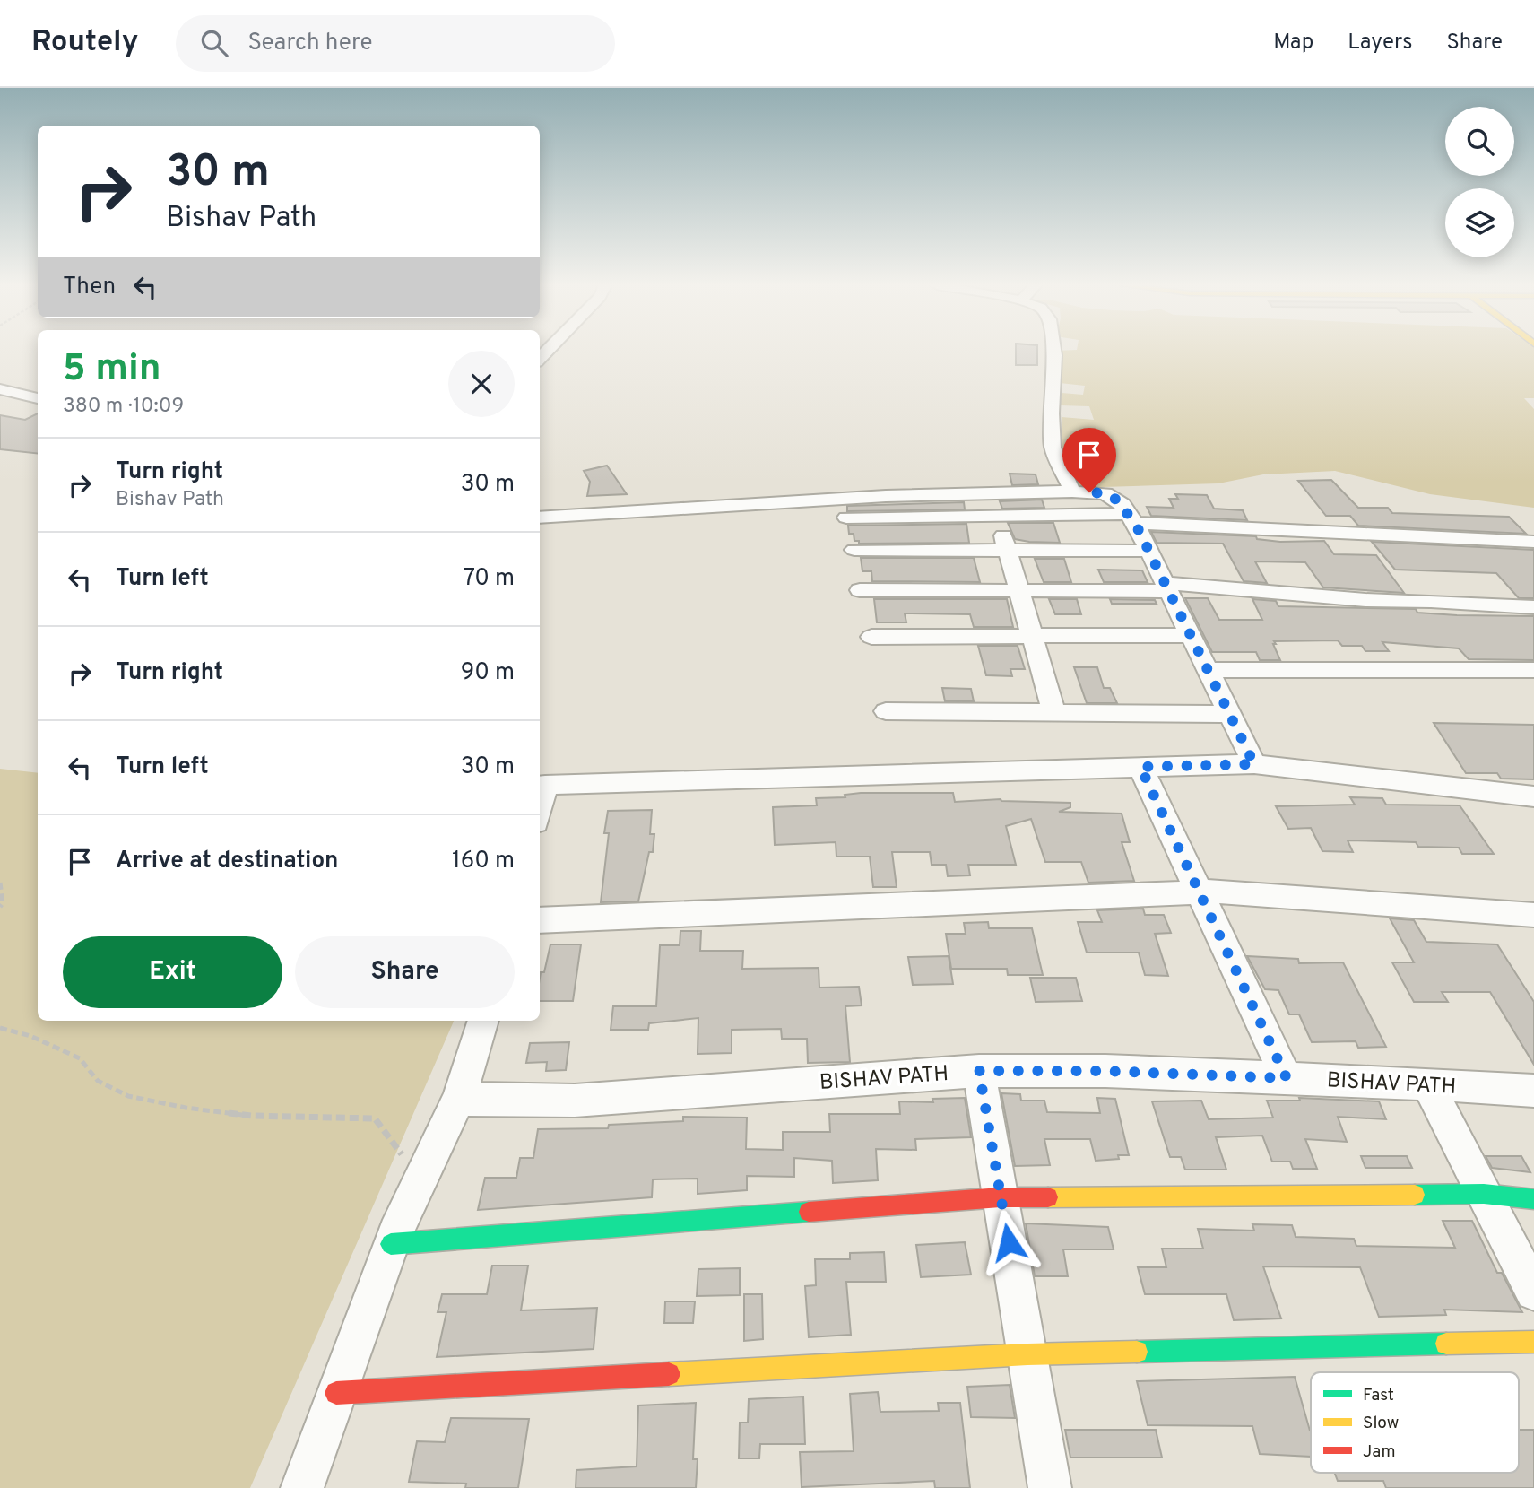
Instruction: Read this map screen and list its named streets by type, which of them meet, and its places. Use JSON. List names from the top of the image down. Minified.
{"streets":{"street":["BISHAV PATH"]},"legend":["Fast","Slow","Jam"],"page":{"header":"Routely","search":"Search here","nav":["Map","Layers","Share"],"turn":["30 m","Bishav Path"],"then":"Then","heading":["5 min","380 m · 10:09"],"list":[{"name":"Turn right","note":"Bishav Path","value":"30 m"},{"name":"Turn left","value":"70 m"},{"name":"Turn right","value":"90 m"},{"name":"Turn left","value":"30 m"},{"name":"Arrive at destination","value":"160 m"}],"buttons":["Exit","Share"]}}
